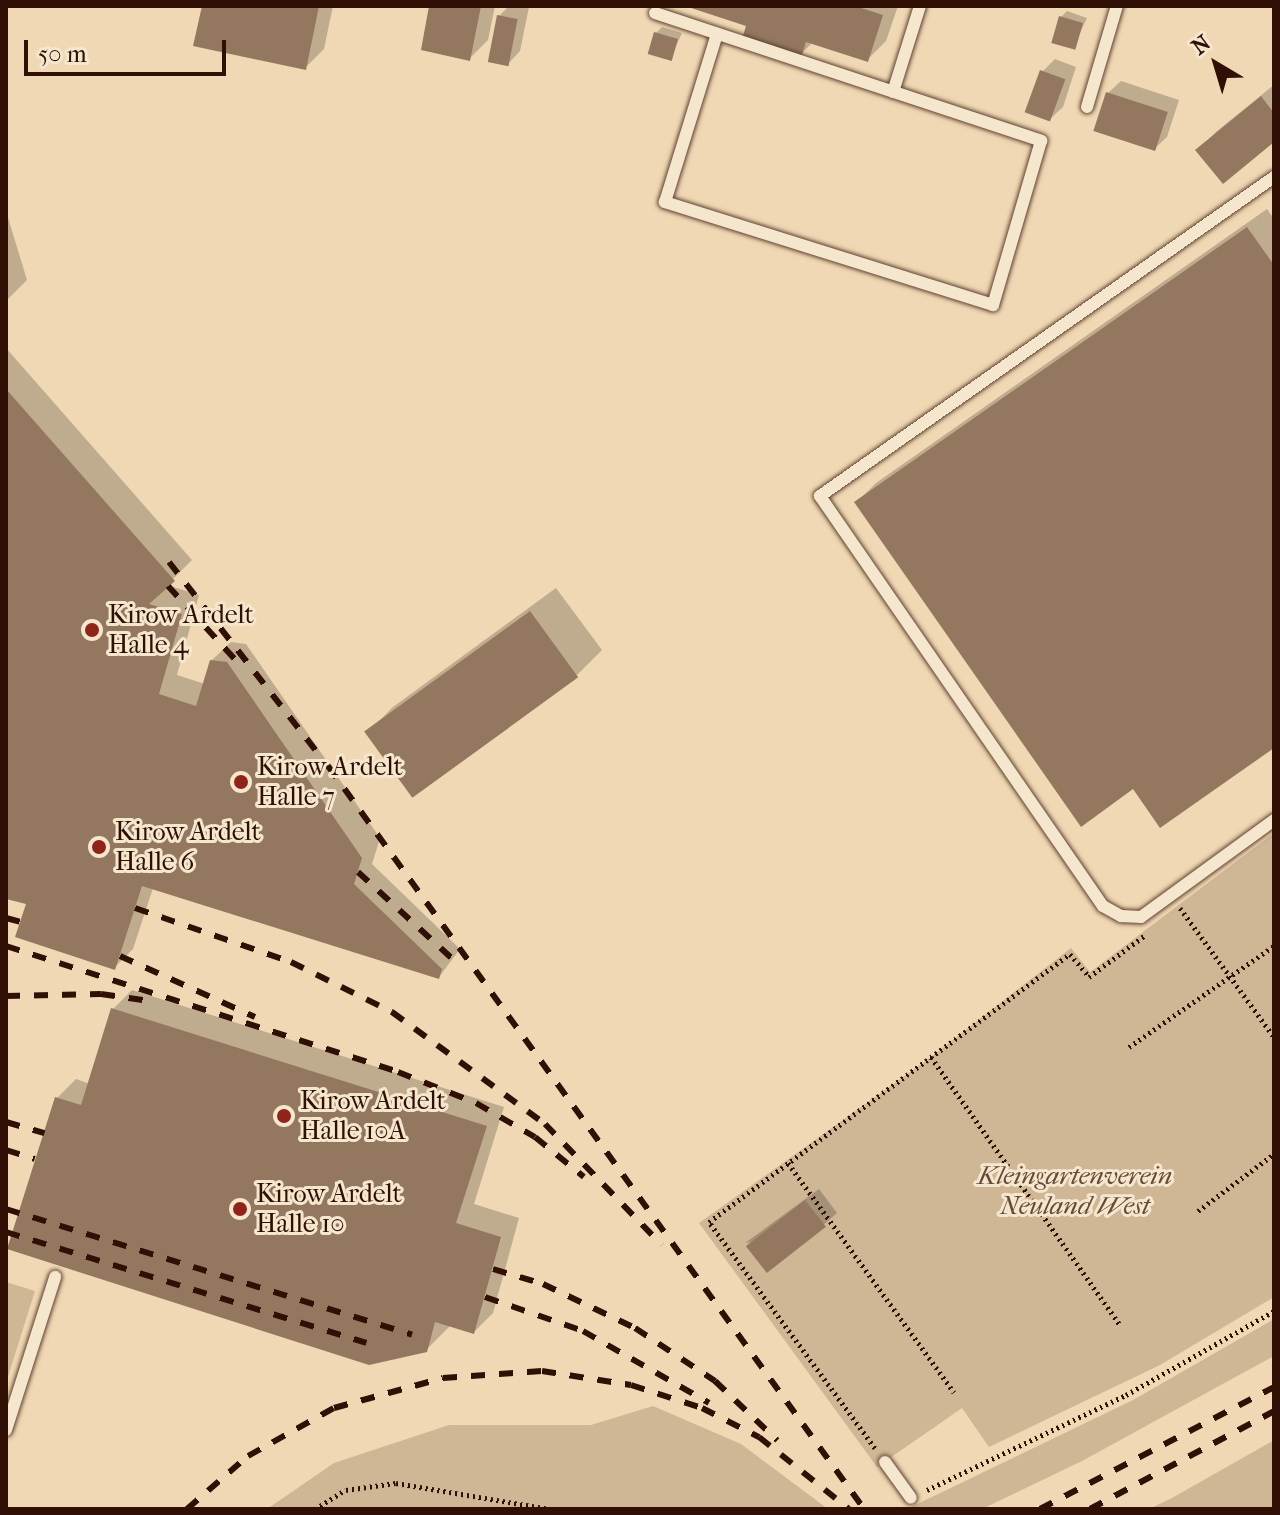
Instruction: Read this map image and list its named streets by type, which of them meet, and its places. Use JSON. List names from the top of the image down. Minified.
{"parks":["Kleingartenverein Neuland West"],"places":["Kirow Ardelt Halle 4","Kirow Ardelt Halle 7","Kirow Ardelt Halle 6","Kirow Ardelt Halle 10A","Kirow Ardelt Halle 10"],"scale_bar":"50 m","north":"top left"}
